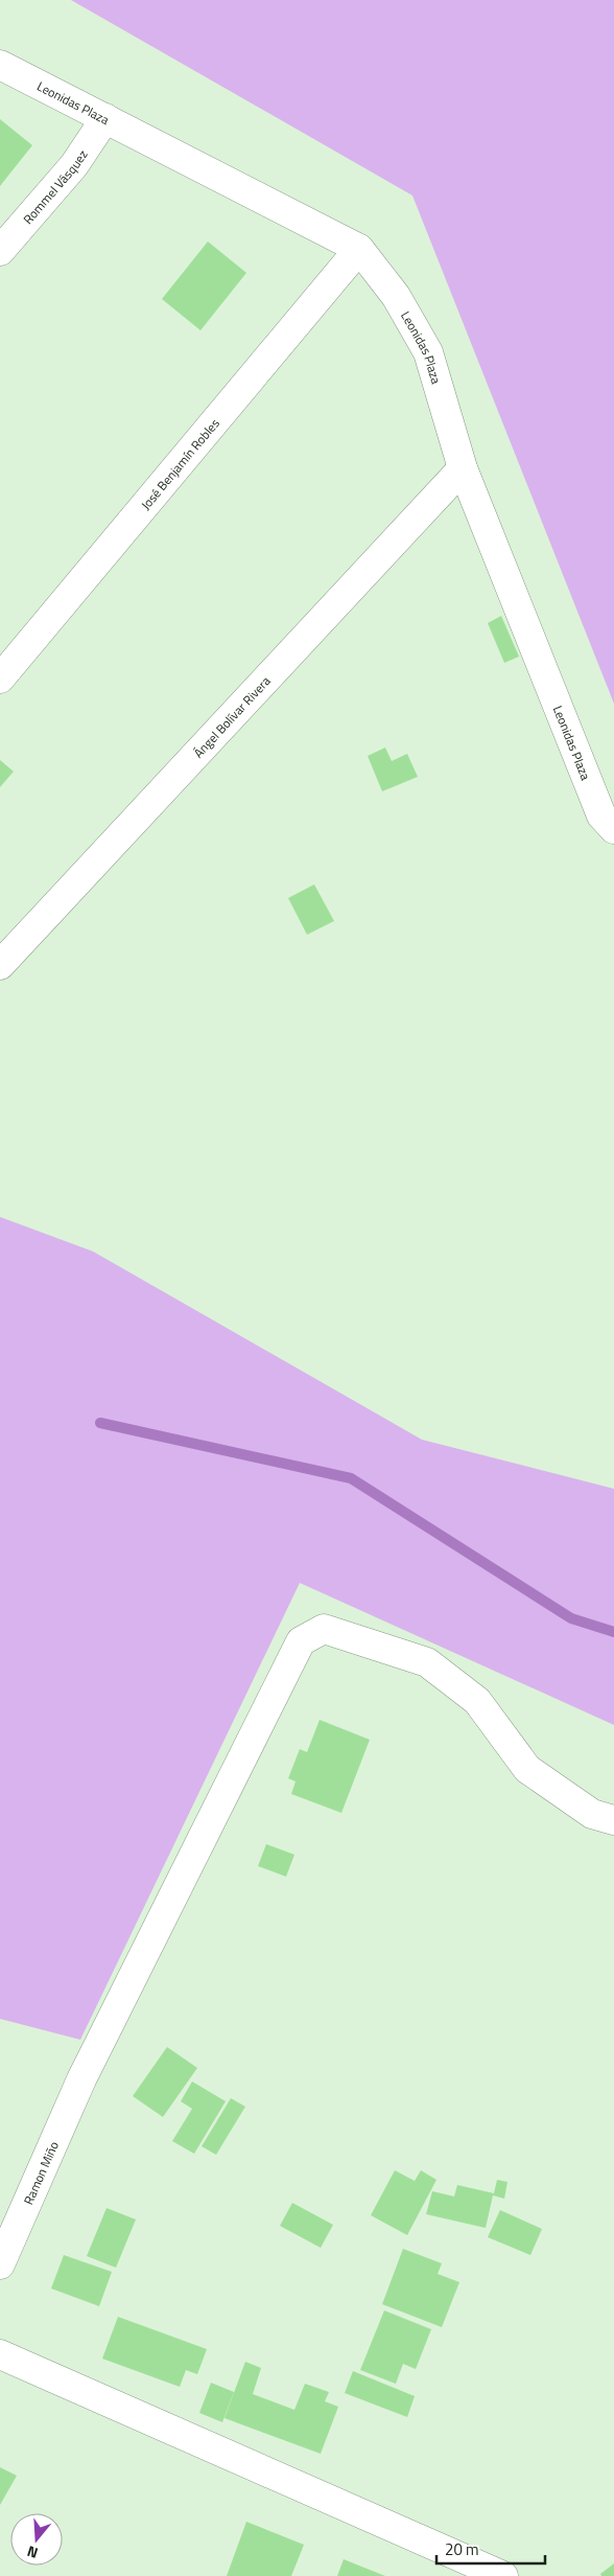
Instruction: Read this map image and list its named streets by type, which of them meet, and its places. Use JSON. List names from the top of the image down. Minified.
{"streets":{"street":["Leonidas Plaza","Rommel Vásquez","José Benjamín Robles","Ángel Bolívar Rivera","Ramon Miño"]},"crossings":[["Leonidas Plaza","Rommel Vásquez"],["Leonidas Plaza","José Benjamín Robles"],["Leonidas Plaza","Ángel Bolívar Rivera"]],"scale_bar":"20 m","north":"bottom"}
